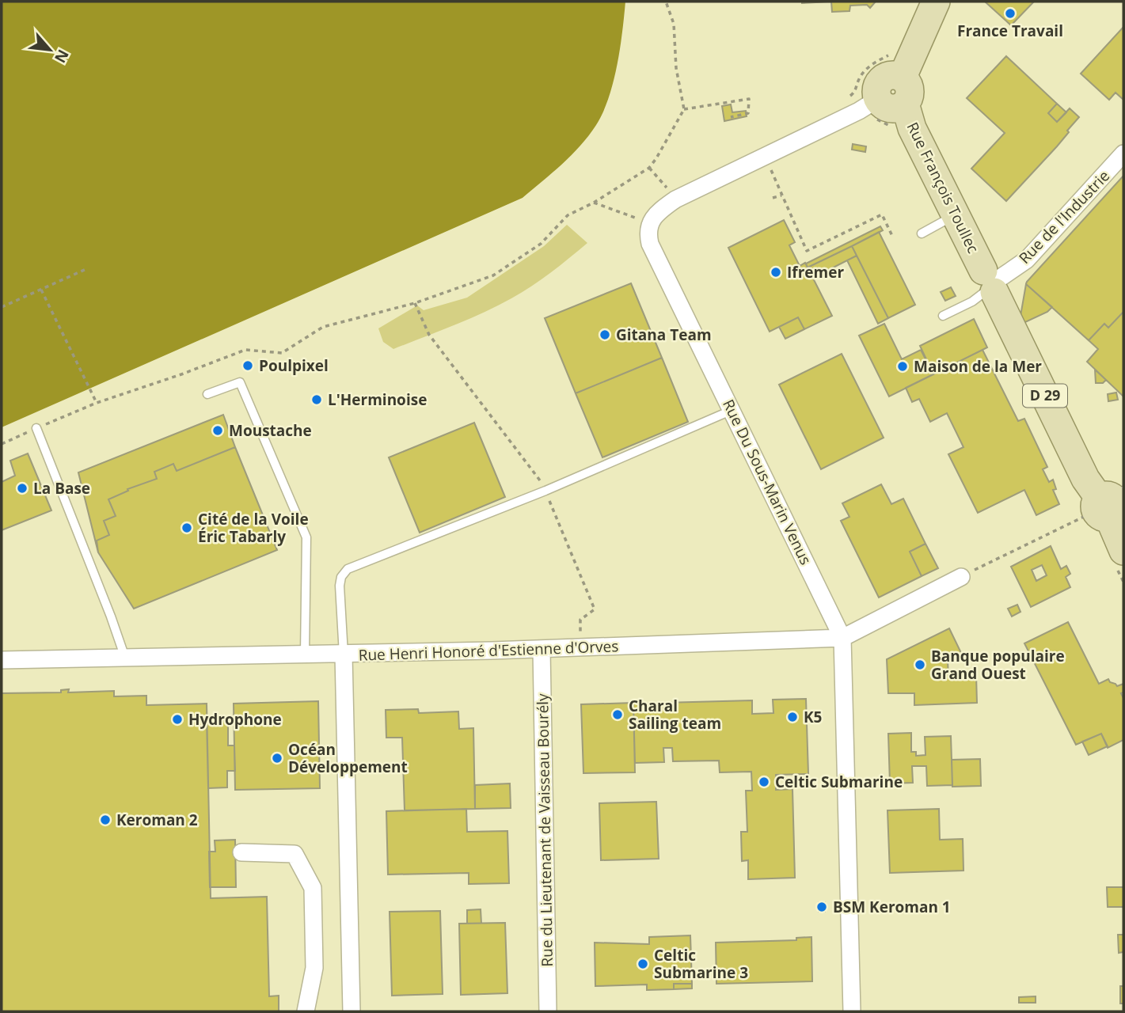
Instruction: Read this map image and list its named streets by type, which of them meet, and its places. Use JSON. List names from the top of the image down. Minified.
{"streets":{"main road":["Rue François Toullec","D 29"],"street":["Rue de l'Industrie","Rue Du Sous-Marin Venus","Rue Henri Honoré d'Estienne d'Orves","Rue du Lieutenant de Vaisseau Bourély"]},"crossings":[["Rue François Toullec","Rue de l'Industrie"],["Rue Du Sous-Marin Venus","Rue Henri Honoré d'Estienne d'Orves"],["Rue Henri Honoré d'Estienne d'Orves","Rue du Lieutenant de Vaisseau Bourély"]],"places":["France Travail","Ifremer","Gitana Team","Poulpixel","Maison de la Mer","L'Herminoise","Moustache","La Base","Cité de la Voile Éric Tabarly","Banque populaire Grand Ouest","Charal Sailing team","K5","Hydrophone","Océan Développement","Celtic Submarine","Keroman 2","BSM Keroman 1","Celtic Submarine 3"],"north":"bottom right"}
